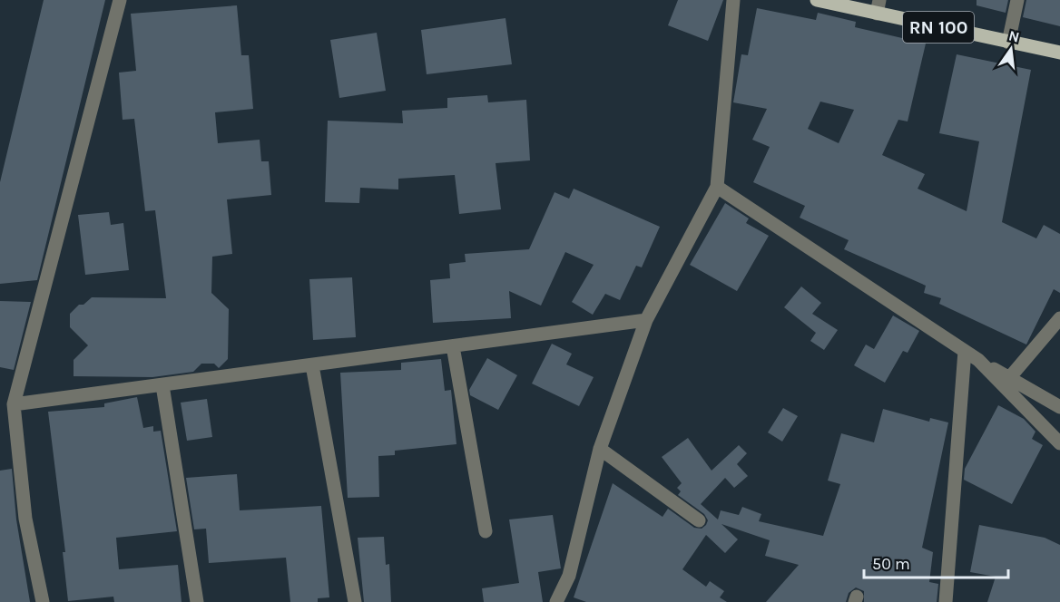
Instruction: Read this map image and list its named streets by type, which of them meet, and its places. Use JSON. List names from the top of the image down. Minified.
{"streets":{"main road":["RN 100"]},"scale_bar":"50 m","north":"top"}
